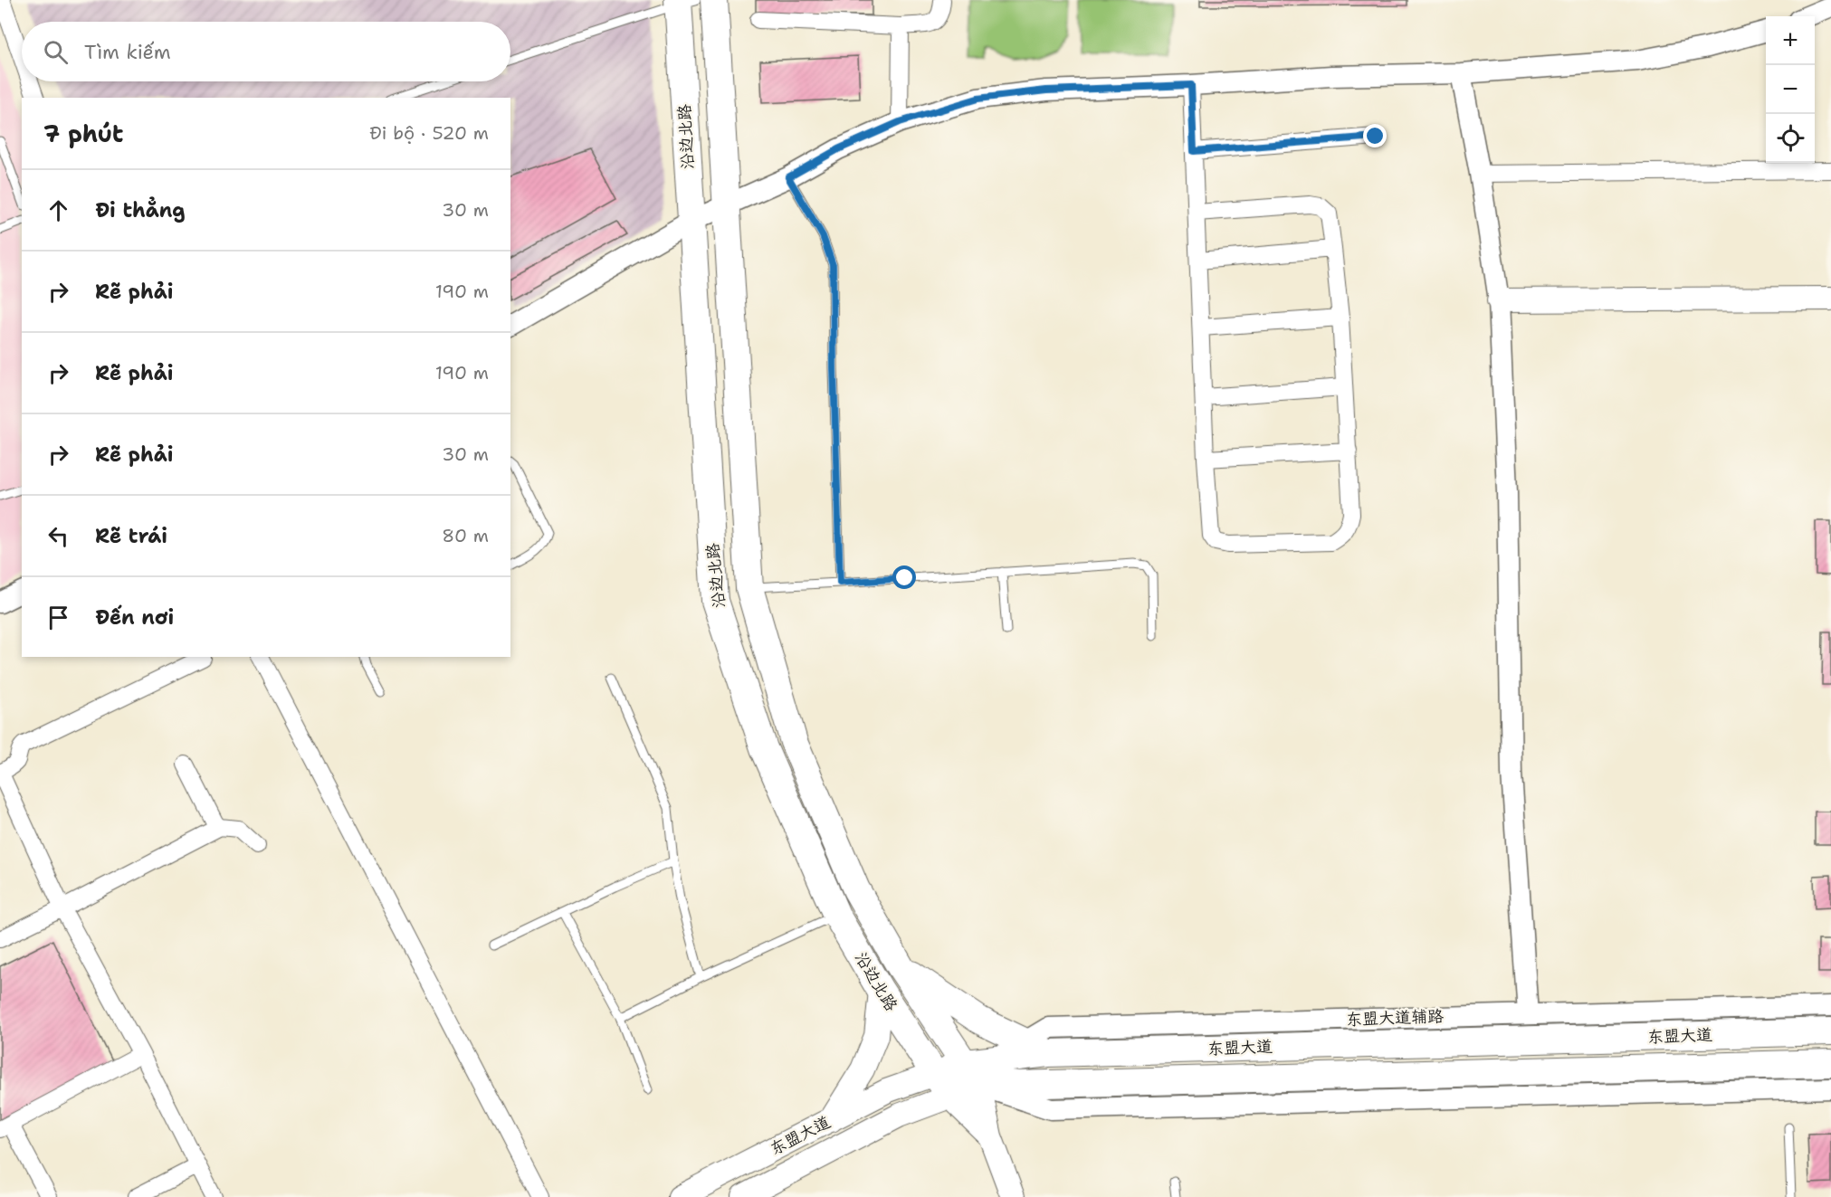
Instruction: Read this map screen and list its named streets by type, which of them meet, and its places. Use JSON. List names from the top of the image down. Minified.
{"streets":{"highway":["沿边北路","东盟大道"],"street":["东盟大道辅路"]},"crossings":[["沿边北路","东盟大道"],["东盟大道辅路","东盟大道"]],"page":{"map_buttons":["+","−"],"search":"Tìm kiếm","heading":["7 phút","Đi bộ · 520 m"],"list":[["Đi thẳng","30 m"],["Rẽ phải","190 m"],["Rẽ phải","190 m"],["Rẽ phải","30 m"],["Rẽ trái","80 m"],"Đến nơi"]}}
